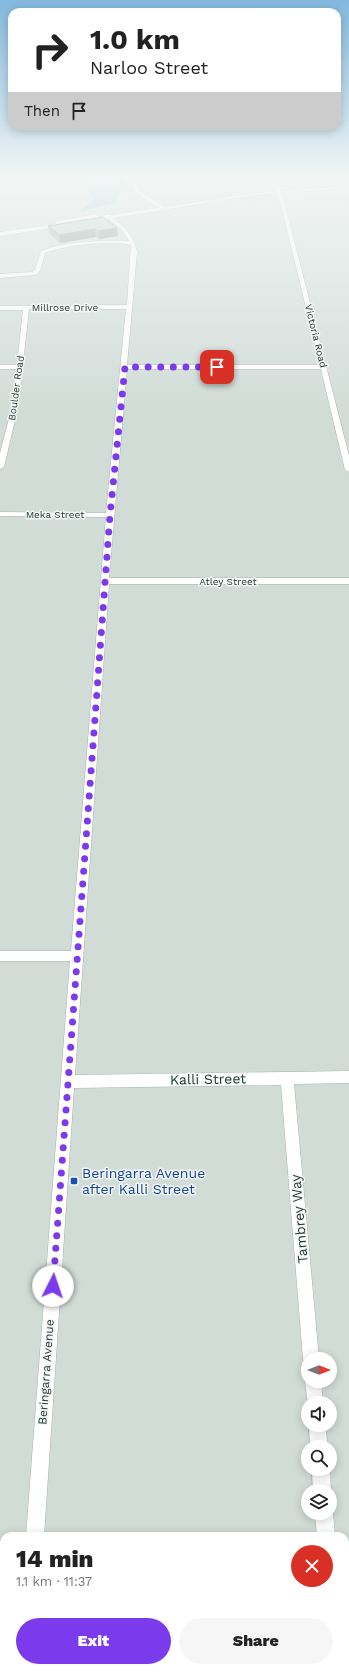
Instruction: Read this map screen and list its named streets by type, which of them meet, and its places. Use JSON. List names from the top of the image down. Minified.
{"streets":{"street":["Millrose Drive","Victoria Road","Boulder Road","Meka Street","Atley Street","Kalli Street","Tambrey Way","Beringarra Avenue"]},"crossings":[["Millrose Drive","Boulder Road"],["Millrose Drive","Beringarra Avenue"],["Meka Street","Beringarra Avenue"],["Atley Street","Beringarra Avenue"],["Kalli Street","Tambrey Way"],["Kalli Street","Beringarra Avenue"]],"places":{"transit":["Beringarra Avenue after Kalli Street"]},"north":"right","page":{"turn":["1.0 km","Narloo Street"],"then":"Then","heading":["14 min","1.1 km · 11:37"],"buttons":["Exit","Share"]}}
